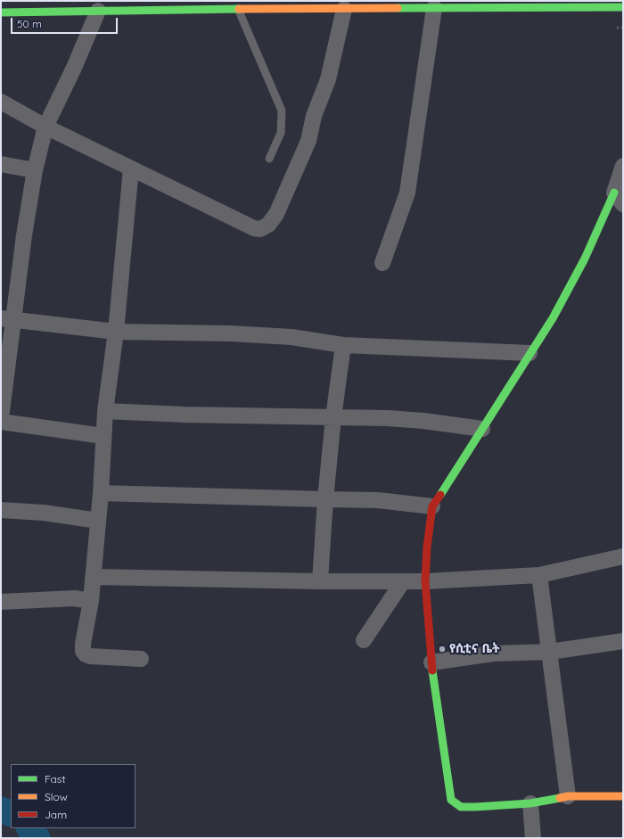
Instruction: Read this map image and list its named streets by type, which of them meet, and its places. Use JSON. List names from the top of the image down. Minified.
{"places":["የሲቲና ቤት"],"legend":["Fast","Slow","Jam"],"scale_bar":"50 m"}
